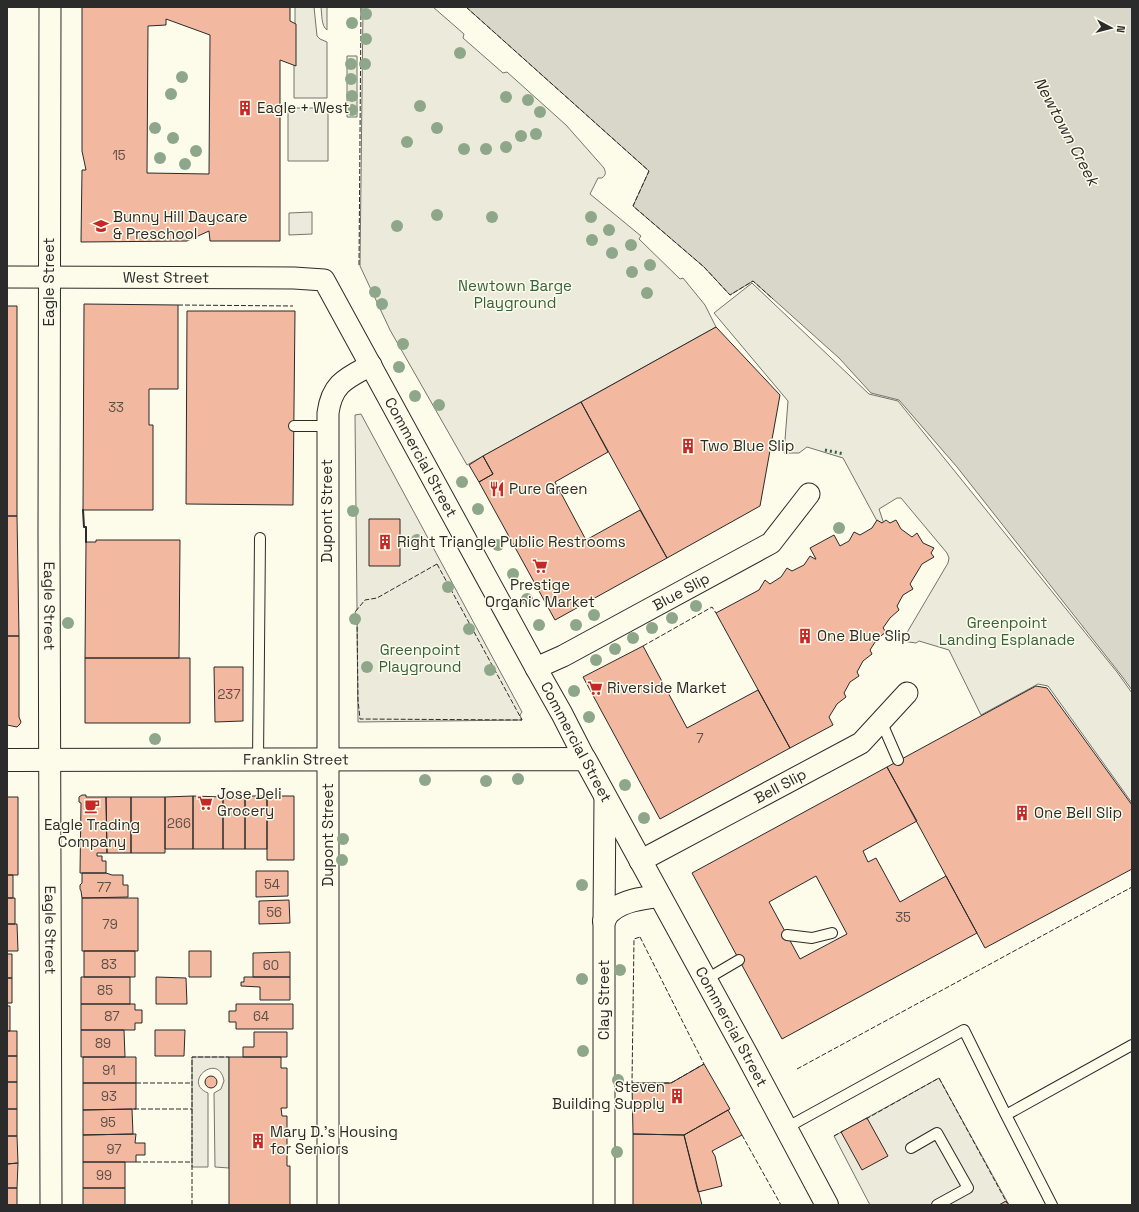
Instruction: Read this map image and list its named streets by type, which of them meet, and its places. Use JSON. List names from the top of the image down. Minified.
{"streets":{"street":["West Street","Eagle Street","Commercial Street","Dupont Street","Blue Slip","Franklin Street","Bell Slip","Clay Street"]},"crossings":[["West Street","Eagle Street"],["West Street","Commercial Street"],["Eagle Street","Franklin Street"],["Commercial Street","Dupont Street"],["Commercial Street","Blue Slip"],["Commercial Street","Franklin Street"],["Commercial Street","Bell Slip"],["Commercial Street","Clay Street"],["Dupont Street","Franklin Street"]],"water":["Newtown Creek"],"parks":["Newtown Barge Playground","Greenpoint Landing Esplanade","Greenpoint Playground"],"places":{"building":["Eagle + West","Two Blue Slip","Right Triangle Public Restrooms","One Blue Slip","One Bell Slip","Steven Building Supply","Mary D.'s Housing for Seniors"],"school or university":["Bunny Hill Daycare & Preschool"],"restaurant":["Pure Green"],"supermarket":["Prestige Organic Market","Riverside Market","Jose Deli Grocery"],"cafe":["Eagle Trading Company"]},"house_numbers":["15","33","237","7","266","54","77","56","35","79","83","60","85","87","64","89","91","93","95","97","99"],"north":"right"}
